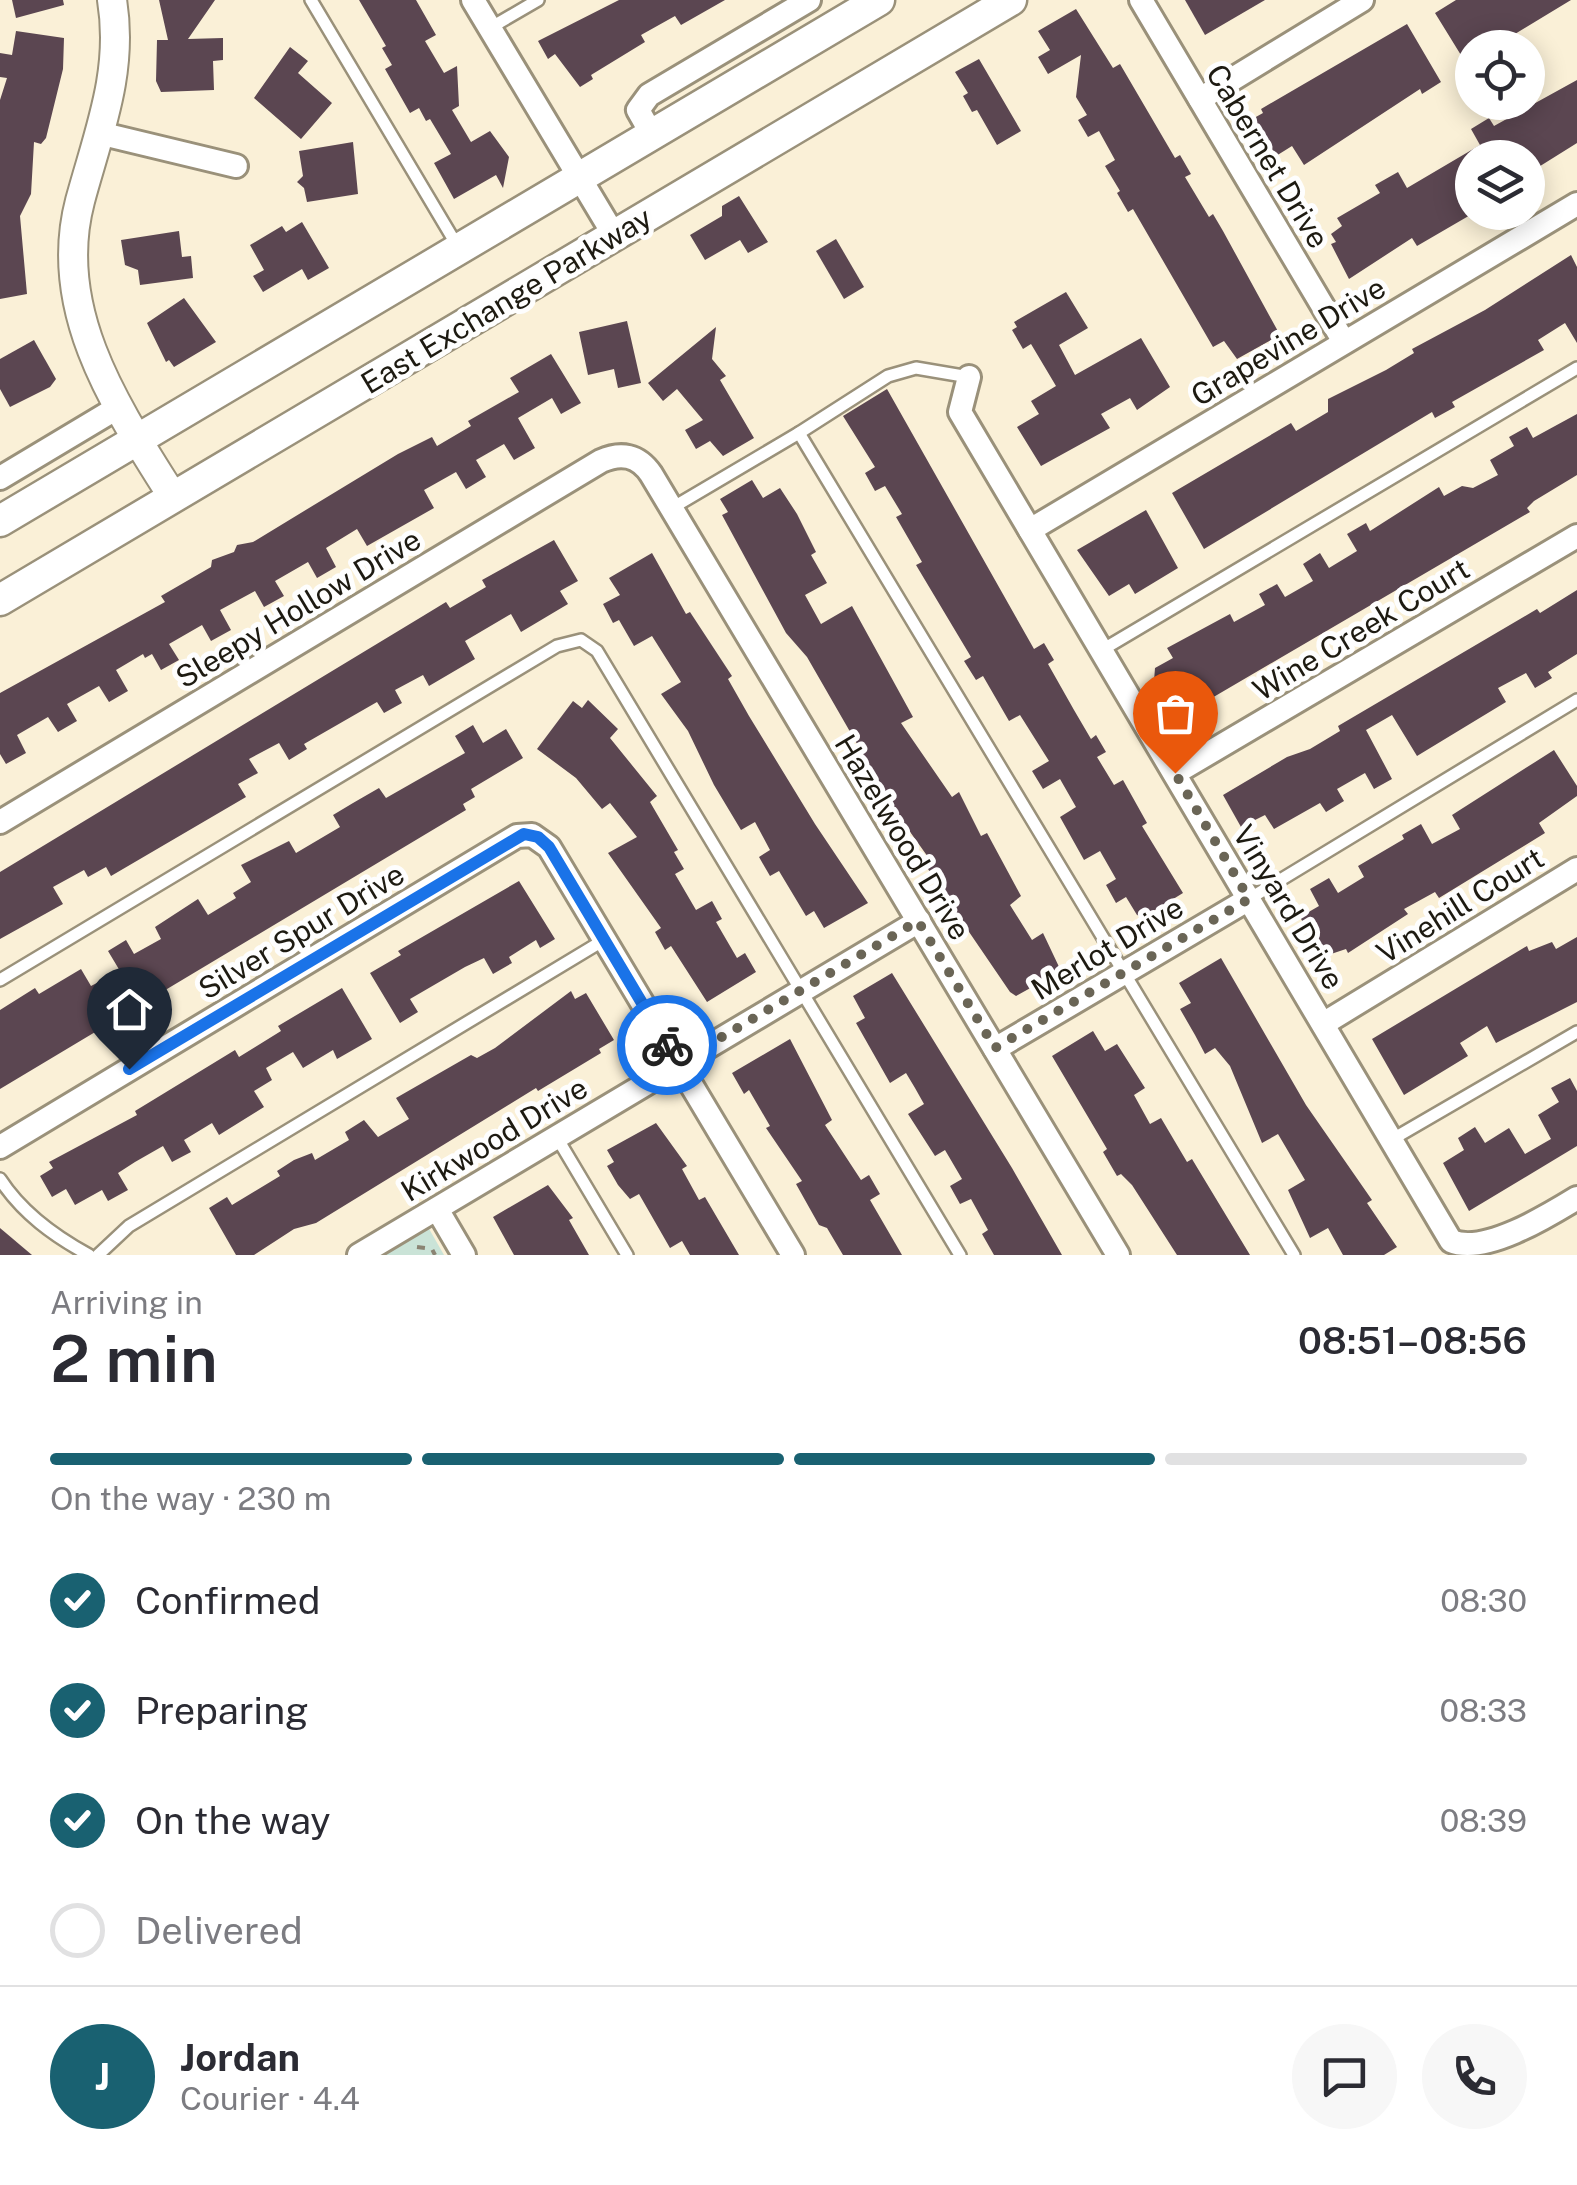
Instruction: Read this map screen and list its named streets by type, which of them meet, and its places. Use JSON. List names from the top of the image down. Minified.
{"streets":{"main road":["East Exchange Parkway"],"street":["Cabernet Drive","Grapevine Drive","Sleepy Hollow Drive","Wine Creek Court","Hazelwood Drive","Vinehill Court","Vinyard Drive","Silver Spur Drive","Merlot Drive","Kirkwood Drive"]},"crossings":[["Cabernet Drive","Grapevine Drive"],["Grapevine Drive","Vinyard Drive"],["Sleepy Hollow Drive","Hazelwood Drive"],["Wine Creek Court","Vinyard Drive"],["Hazelwood Drive","Merlot Drive"],["Hazelwood Drive","Kirkwood Drive"],["Vinehill Court","Vinyard Drive"],["Vinyard Drive","Merlot Drive"]],"page":{"heading":["2 min","Arriving in","08:51–08:56"],"panel":["Jordan","Courier · 4.4"],"bar":"On the way · 230 m","list":[["Confirmed","08:30"],["Preparing","08:33"],["On the way","08:39"],"Delivered"],"round":"J"}}
